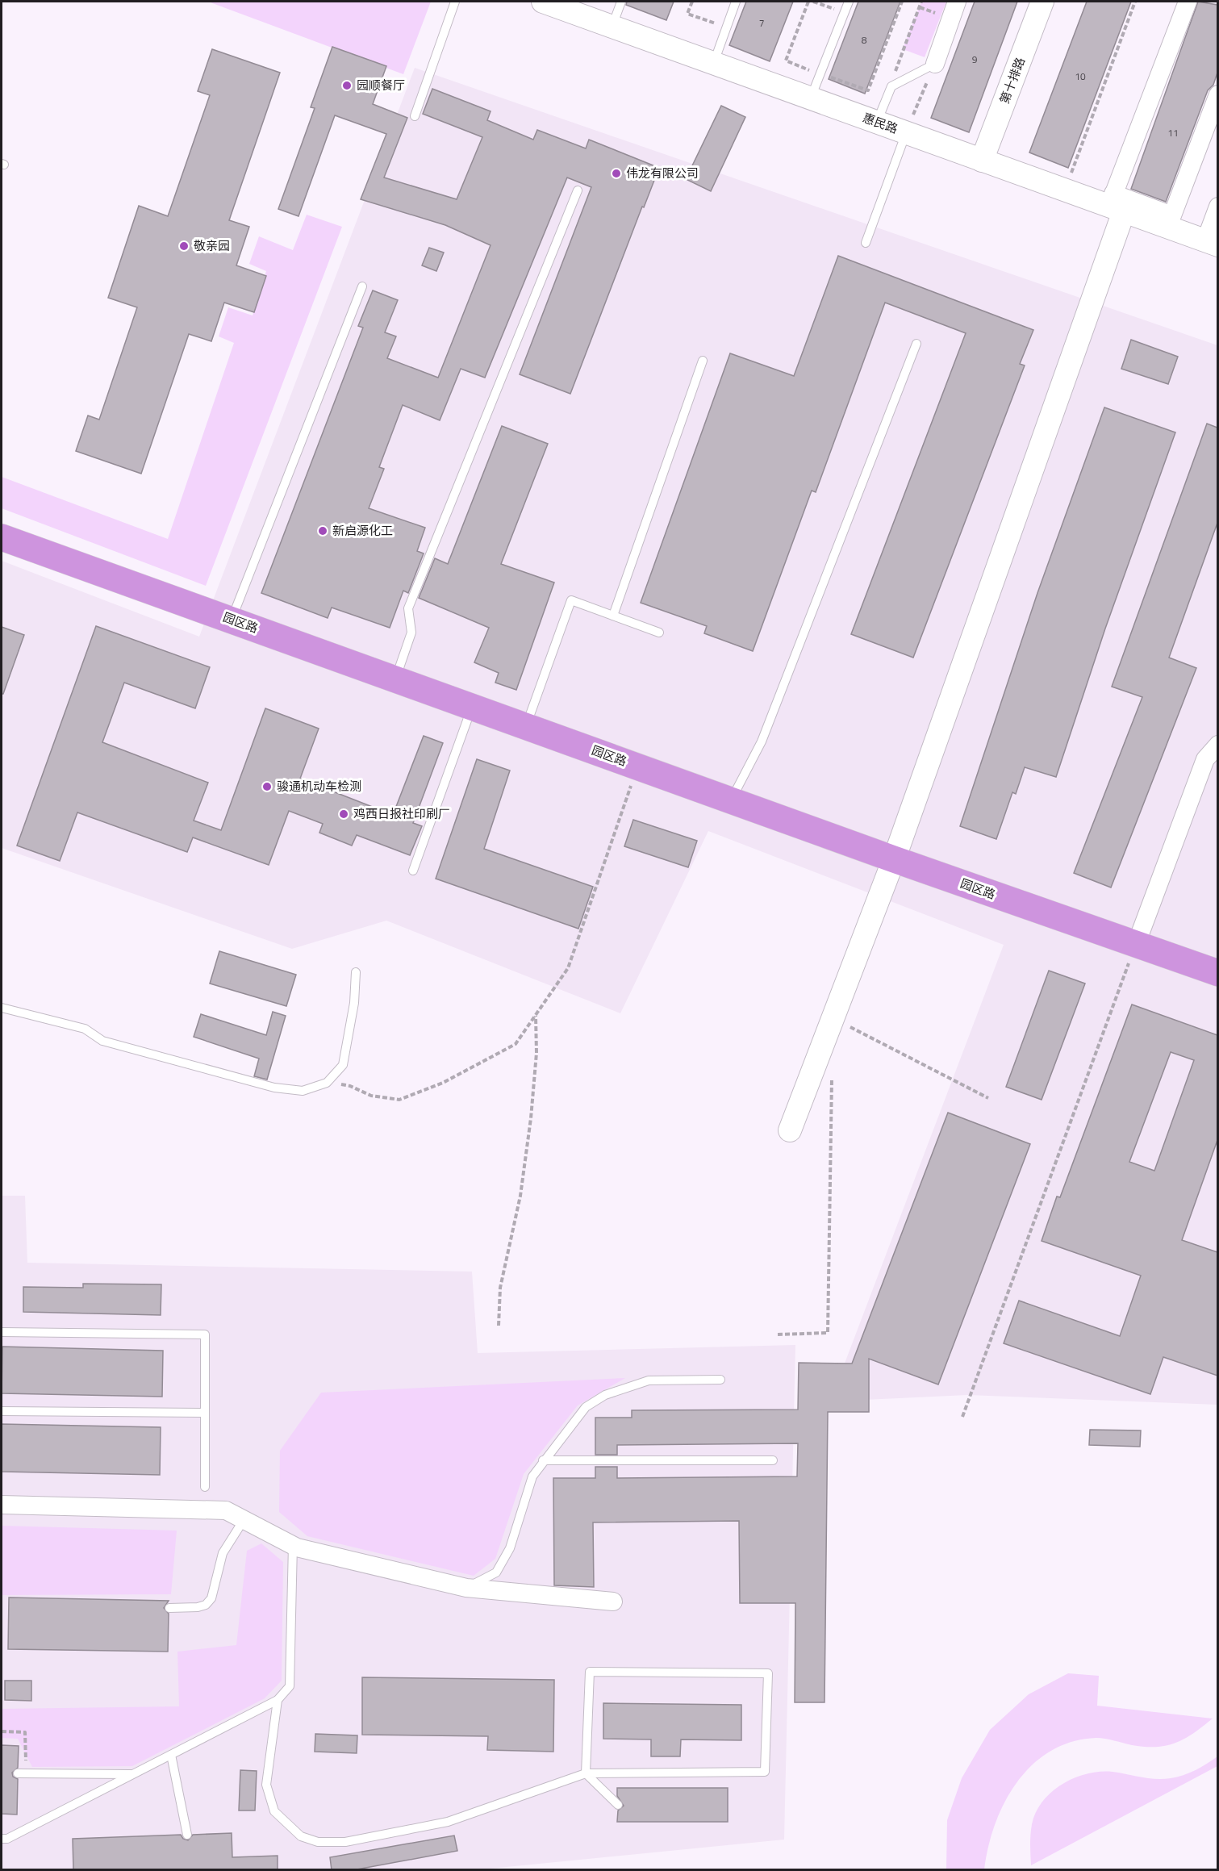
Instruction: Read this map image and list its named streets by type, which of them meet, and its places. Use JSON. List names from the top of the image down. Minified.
{"streets":{"highway":["园区路"],"street":["第十排路","惠民路"]},"crossings":[["第十排路","惠民路"]],"places":["园顺餐厅","伟龙有限公司","敬亲园","新启源化工","骏通机动车检测","鸡西日报社印刷厂"],"house_numbers":["7","8","9","10","11"]}
